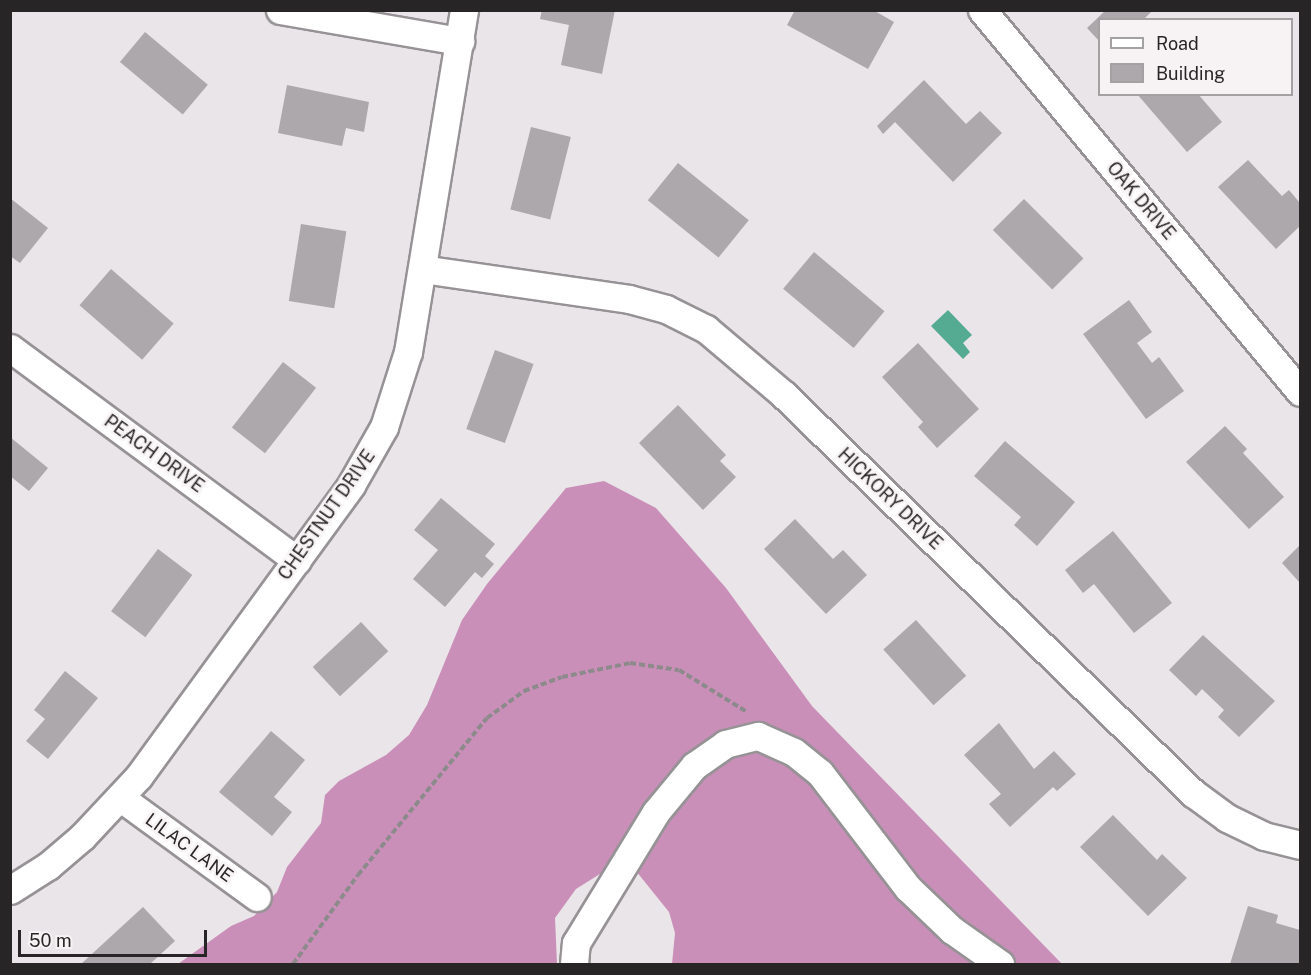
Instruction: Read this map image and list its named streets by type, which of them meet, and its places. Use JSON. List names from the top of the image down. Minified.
{"streets":{"street":["OAK DRIVE","PEACH DRIVE","HICKORY DRIVE","CHESTNUT DRIVE","LILAC LANE"]},"crossings":[["PEACH DRIVE","CHESTNUT DRIVE"],["HICKORY DRIVE","CHESTNUT DRIVE"],["CHESTNUT DRIVE","LILAC LANE"]],"legend":["Road","Building"],"scale_bar":"50 m"}
